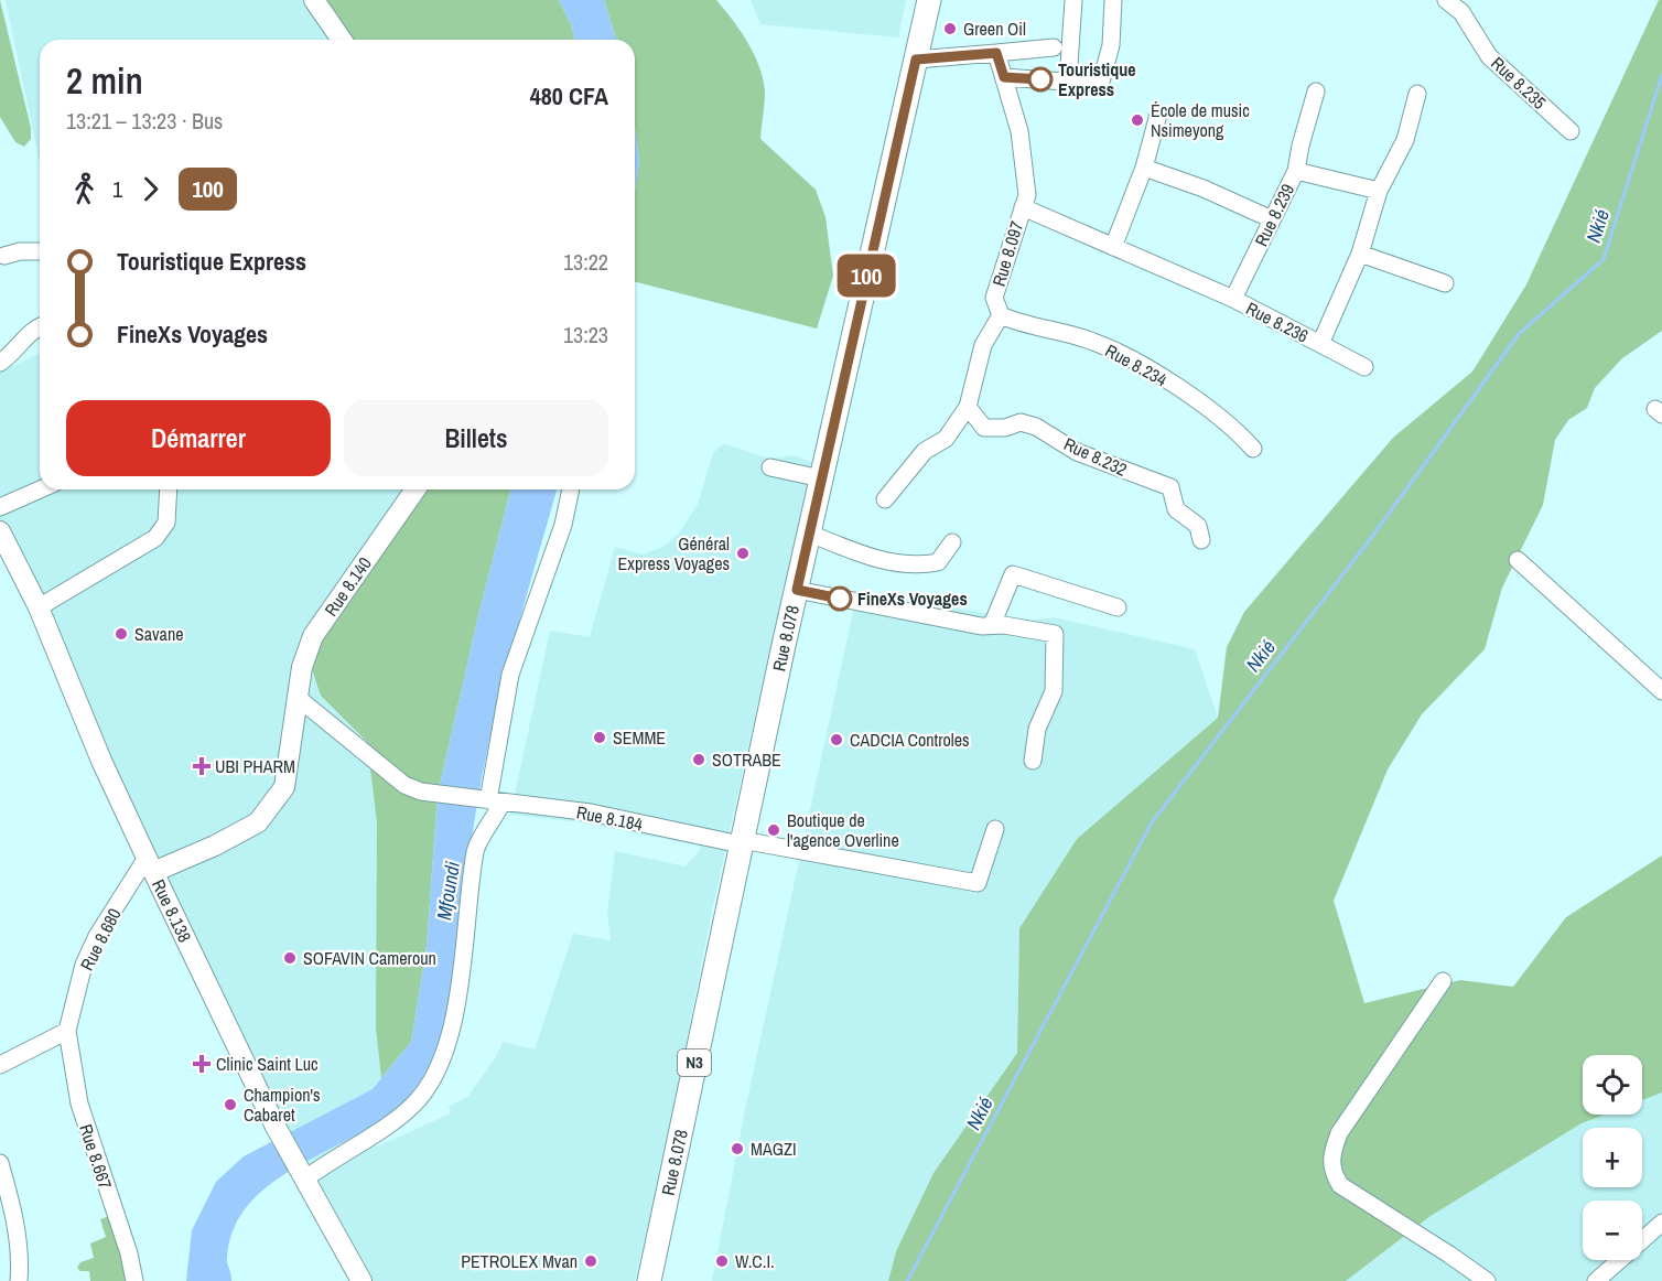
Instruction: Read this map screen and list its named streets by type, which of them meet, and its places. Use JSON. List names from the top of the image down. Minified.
{"streets":{"highway":["Rue 8.078","N3"],"main road":["Rue 8.140","Rue 8.138"],"street":["Rue 8.235","Rue 8.239","Rue 8.097","Rue 8.236","Rue 8.234","Rue 8.232","Rue 8.184","Rue 8.680","Rue 8.667"]},"crossings":[["Rue 8.239","Rue 8.236"],["Rue 8.097","Rue 8.236"],["Rue 8.097","Rue 8.234"],["Rue 8.097","Rue 8.232"],["Rue 8.140","Rue 8.184"],["Rue 8.140","Rue 8.138"],["Rue 8.140","Rue 8.680"],["Rue 8.078","Rue 8.184"],["Rue 8.138","Rue 8.680"],["Rue 8.680","Rue 8.667"]],"water":["Nkié","Mfoundi"],"places":{"other":["Green Oil","Touristique Express","École de music Nsimeyong","Général Express Voyages","FineXs Voyages","Savane","SEMME","CADCIA Controles","SOTRABE","Boutique de l'agence Overline","SOFAVIN Cameroun","Champion's Cabaret","MAGZI","PETROLEX Mvan","W.C.I."],"health":["UBI PHARM","Clinic Saint Luc"]},"lines":["bus line 100"],"page":{"on_map":"100","heading":["2 min","13:21 – 13:23 · Bus","480 CFA"],"legs":["1","100"],"list":[{"name":"Touristique Express","value":"13:22"},{"name":"FineXs Voyages","value":"13:23"}],"buttons":["Démarrer","Billets"],"map_buttons":["+","−"]}}
